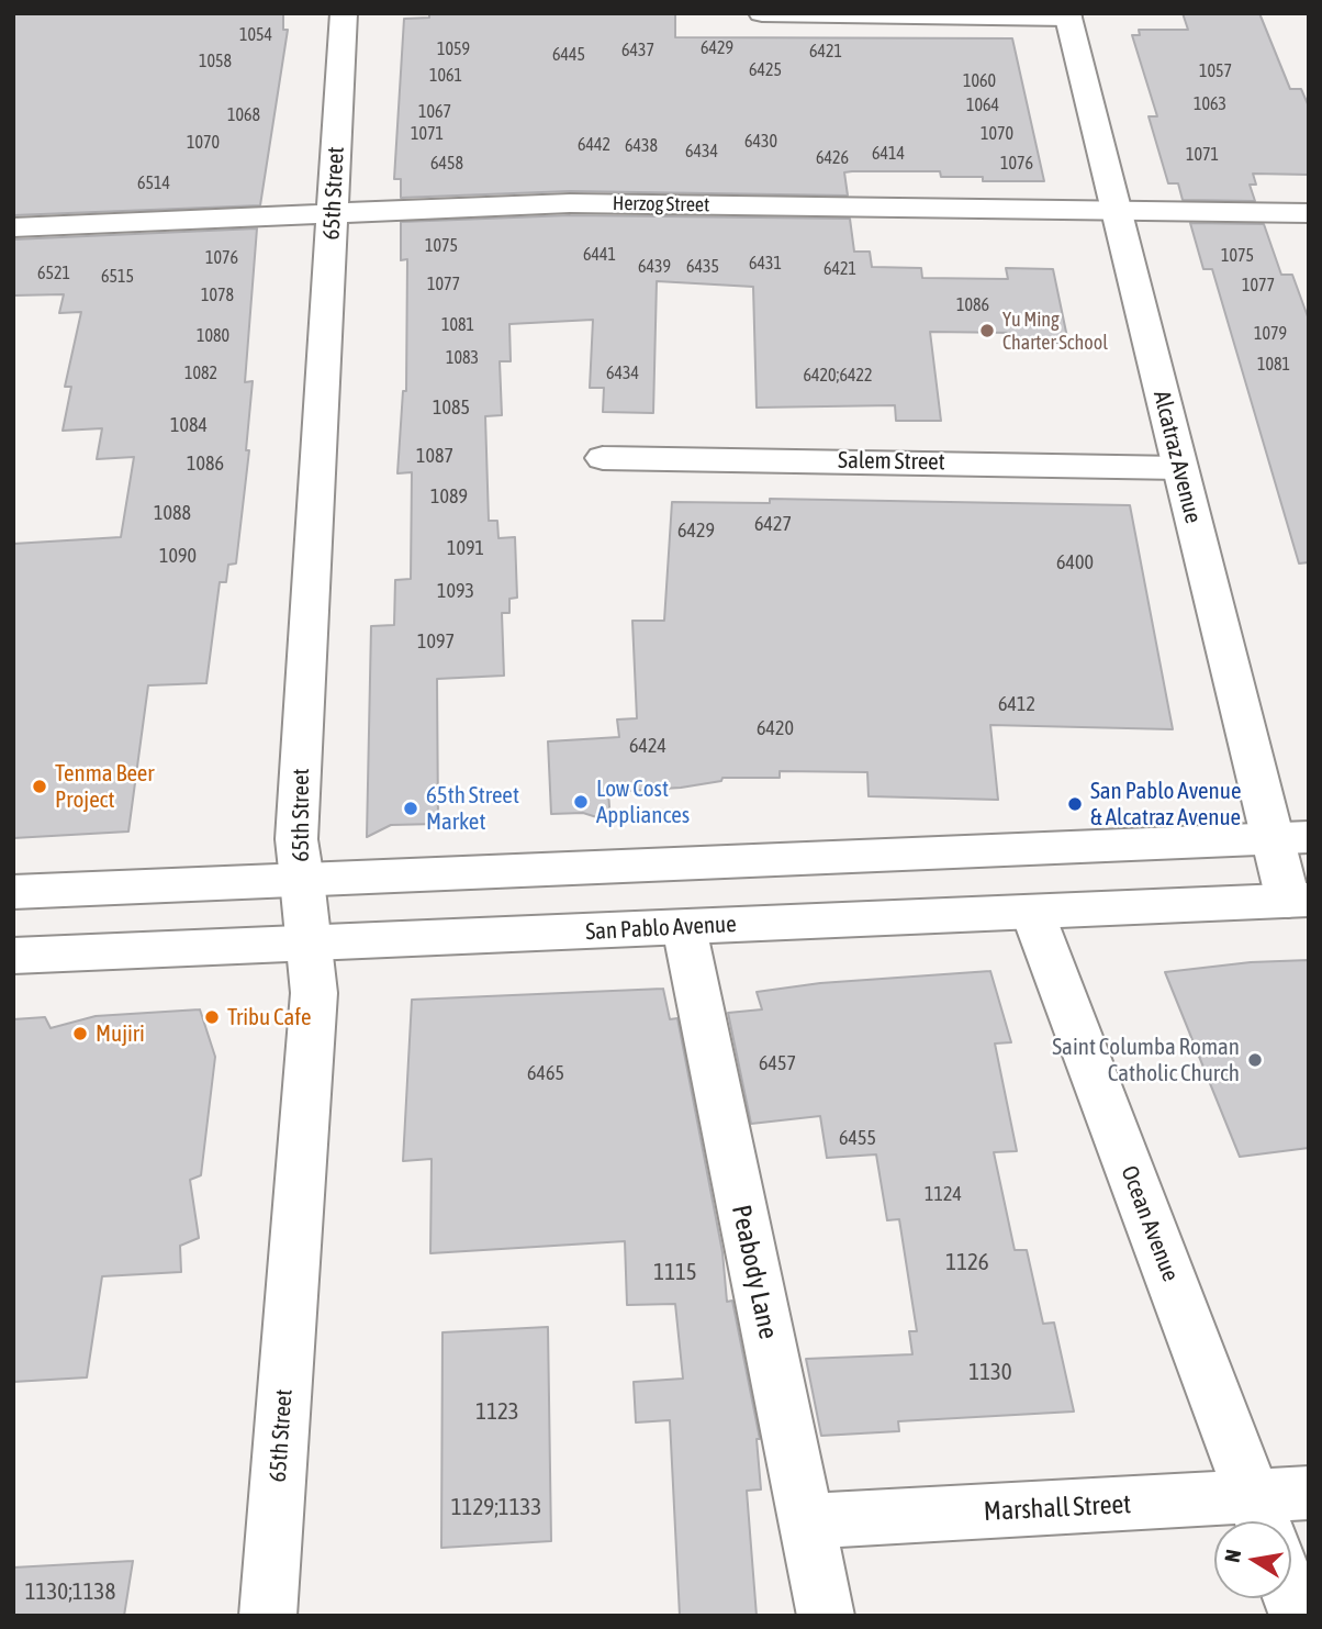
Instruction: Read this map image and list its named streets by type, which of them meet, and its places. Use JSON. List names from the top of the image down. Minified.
{"streets":{"street":["65th Street","Herzog Street","Alcatraz Avenue","Salem Street","San Pablo Avenue","Ocean Avenue","Peabody Lane","Marshall Street"]},"crossings":[["65th Street","Herzog Street"],["65th Street","San Pablo Avenue"],["Herzog Street","Alcatraz Avenue"],["Alcatraz Avenue","Salem Street"],["Alcatraz Avenue","San Pablo Avenue"],["San Pablo Avenue","Ocean Avenue"],["San Pablo Avenue","Peabody Lane"],["Ocean Avenue","Marshall Street"],["Peabody Lane","Marshall Street"]],"places":["Yu Ming Charter School","Tenma Beer Project","Low Cost Appliances","San Pablo Avenue & Alcatraz Avenue","65th Street Market","Tribu Cafe","Mujiri","Saint Columba Roman Catholic Church"],"house_numbers":["1054","6429","1059","6437","6421","6445","1058","6425","1057","1061","1060","1063","1064","1067","1068","1071","1070","6430","1070","6442","6438","6434","6414","1071","6426","6458","1076","6514","1075","6441","1075","1076","6431","6439","6435","6421","6521","6515","1077","1077","1078","1086","1081","1079","1080","1083","1081","1082","6434","6420;6422","1085","1084","1087","1086","1089","1088","6427","6429","1091","1090","6400","1093","1097","6412","6420","6424","6457","6465","6455","1124","1126","1115","1130","1123","1129;1133","1130;1138"],"north":"left"}
